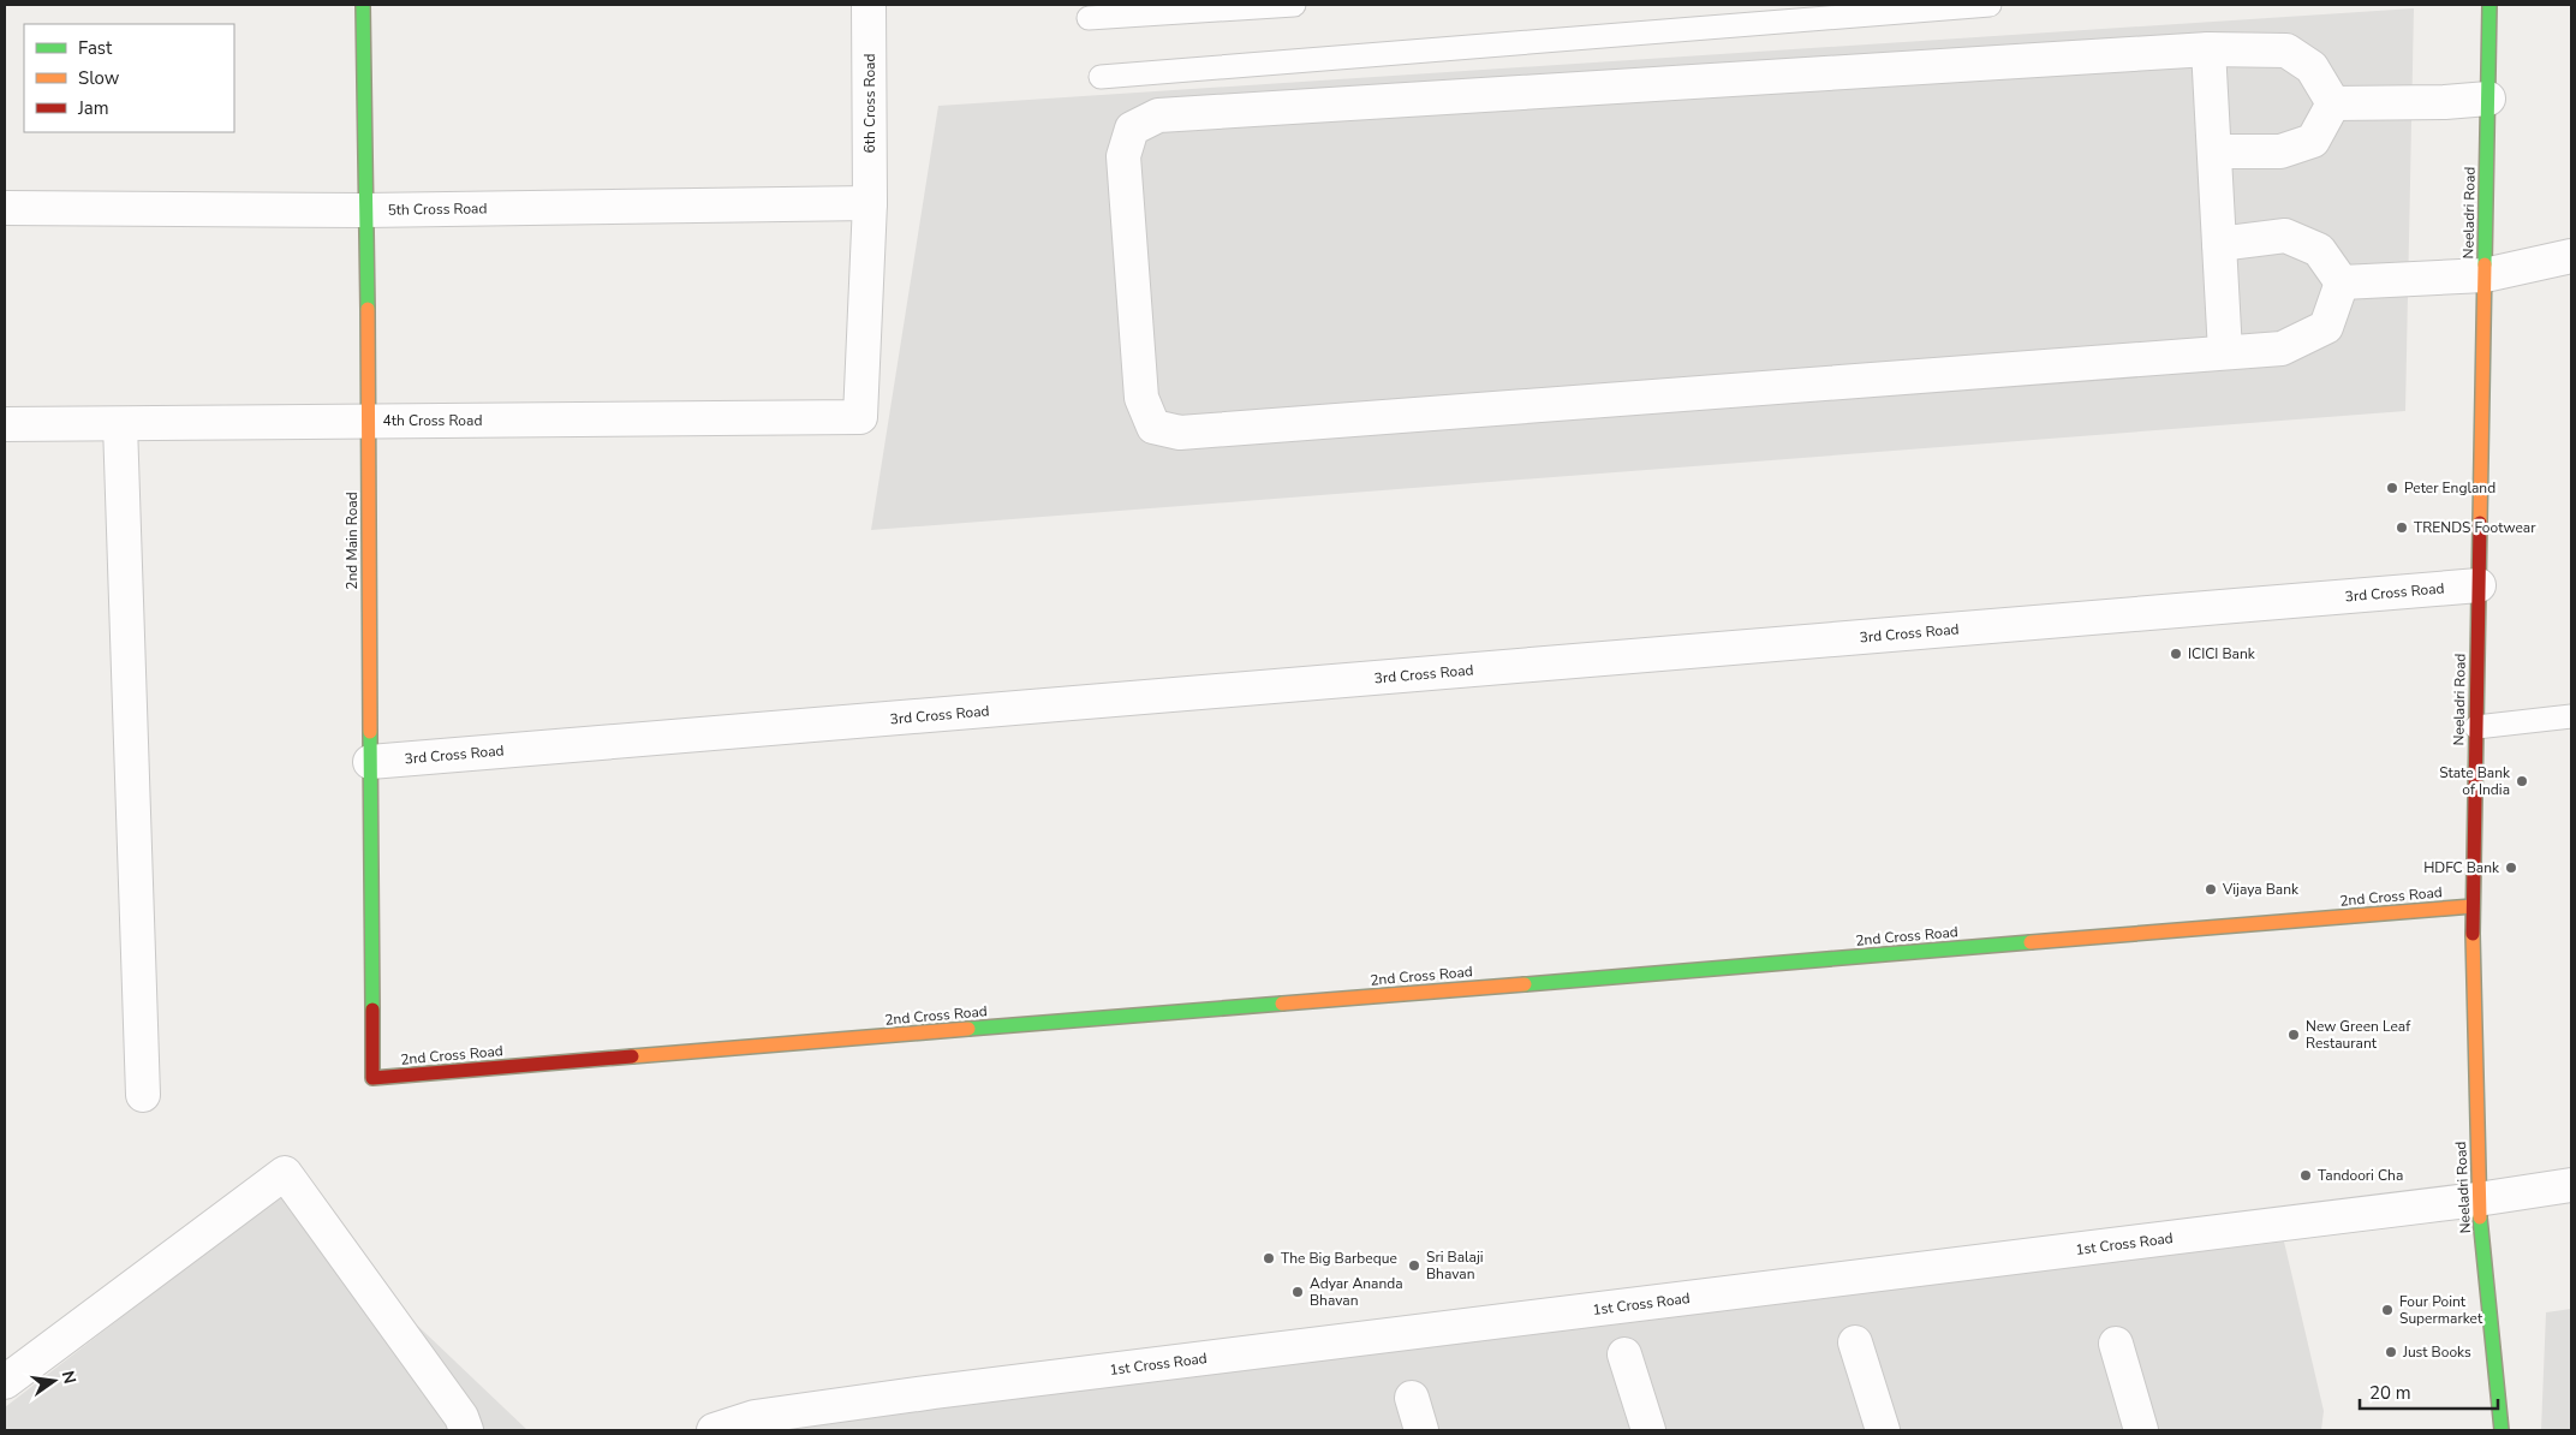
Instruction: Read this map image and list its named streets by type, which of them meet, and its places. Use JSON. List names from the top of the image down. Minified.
{"streets":{"street":["6th Cross Road","5th Cross Road","Neeladri Road","4th Cross Road","2nd Main Road","3rd Cross Road","2nd Cross Road","1st Cross Road"]},"crossings":[["6th Cross Road","5th Cross Road"],["6th Cross Road","4th Cross Road"],["5th Cross Road","2nd Main Road"],["Neeladri Road","3rd Cross Road"],["Neeladri Road","2nd Cross Road"],["Neeladri Road","1st Cross Road"],["4th Cross Road","2nd Main Road"],["2nd Main Road","3rd Cross Road"],["2nd Main Road","2nd Cross Road"]],"places":["Peter England","TRENDS Footwear","ICICI Bank","State Bank of India","HDFC Bank","Vijaya Bank","New Green Leaf Restaurant","Tandoori Cha","The Big Barbeque","Sri Balaji Bhavan","Adyar Ananda Bhavan","Four Point Supermarket","Just Books"],"legend":["Fast","Slow","Jam"],"scale_bar":"20 m","north":"right"}
